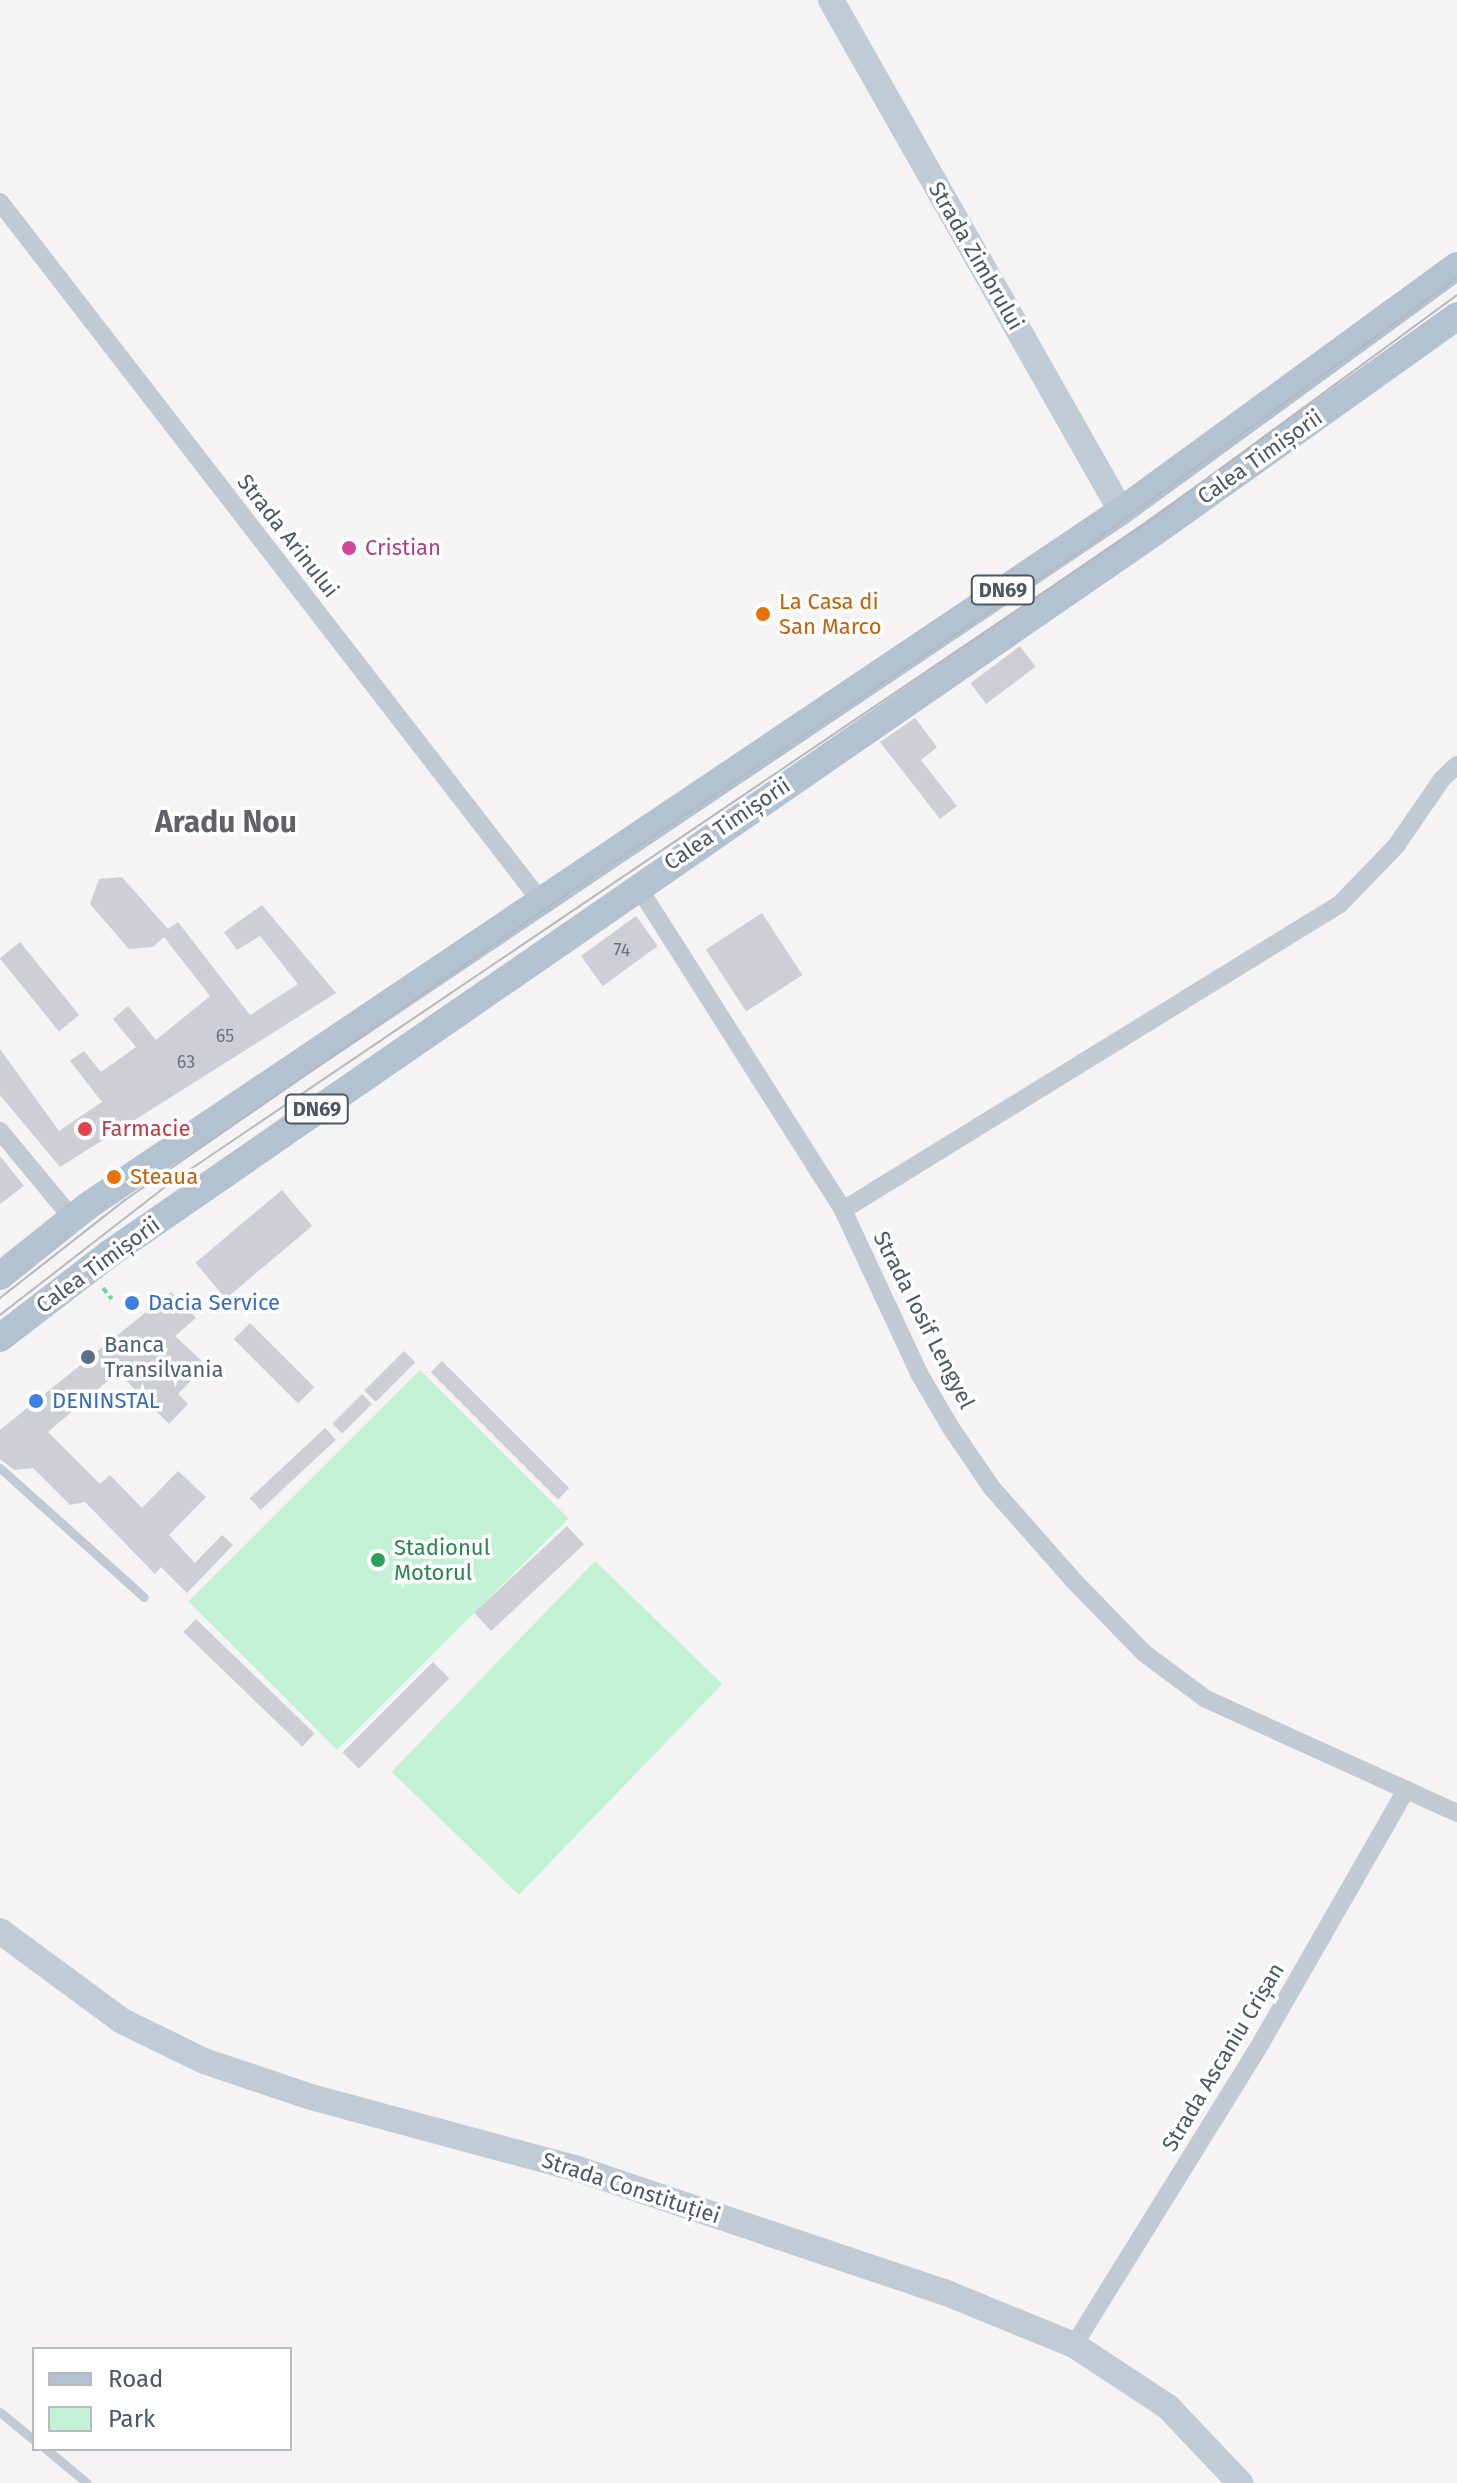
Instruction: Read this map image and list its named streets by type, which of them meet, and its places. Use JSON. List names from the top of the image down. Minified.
{"streets":{"main road":["Calea Timișorii","DN69"],"street":["Strada Zimbrului","Strada Arinului","Strada Iosif Lengyel","Strada Ascaniu Crișan","Strada Constituției"]},"crossings":[["Strada Zimbrului","Calea Timișorii"],["Calea Timișorii","Strada Arinului"],["Calea Timișorii","Strada Iosif Lengyel"],["Strada Iosif Lengyel","Strada Ascaniu Crișan"],["Strada Ascaniu Crișan","Strada Constituției"]],"districts":["Aradu Nou"],"places":["Cristian","La Casa di San Marco","Farmacie","Steaua","Dacia Service","Banca Transilvania","DENINSTAL","Stadionul Motorul"],"house_numbers":["74","65","63"],"legend":["Road","Park"]}
